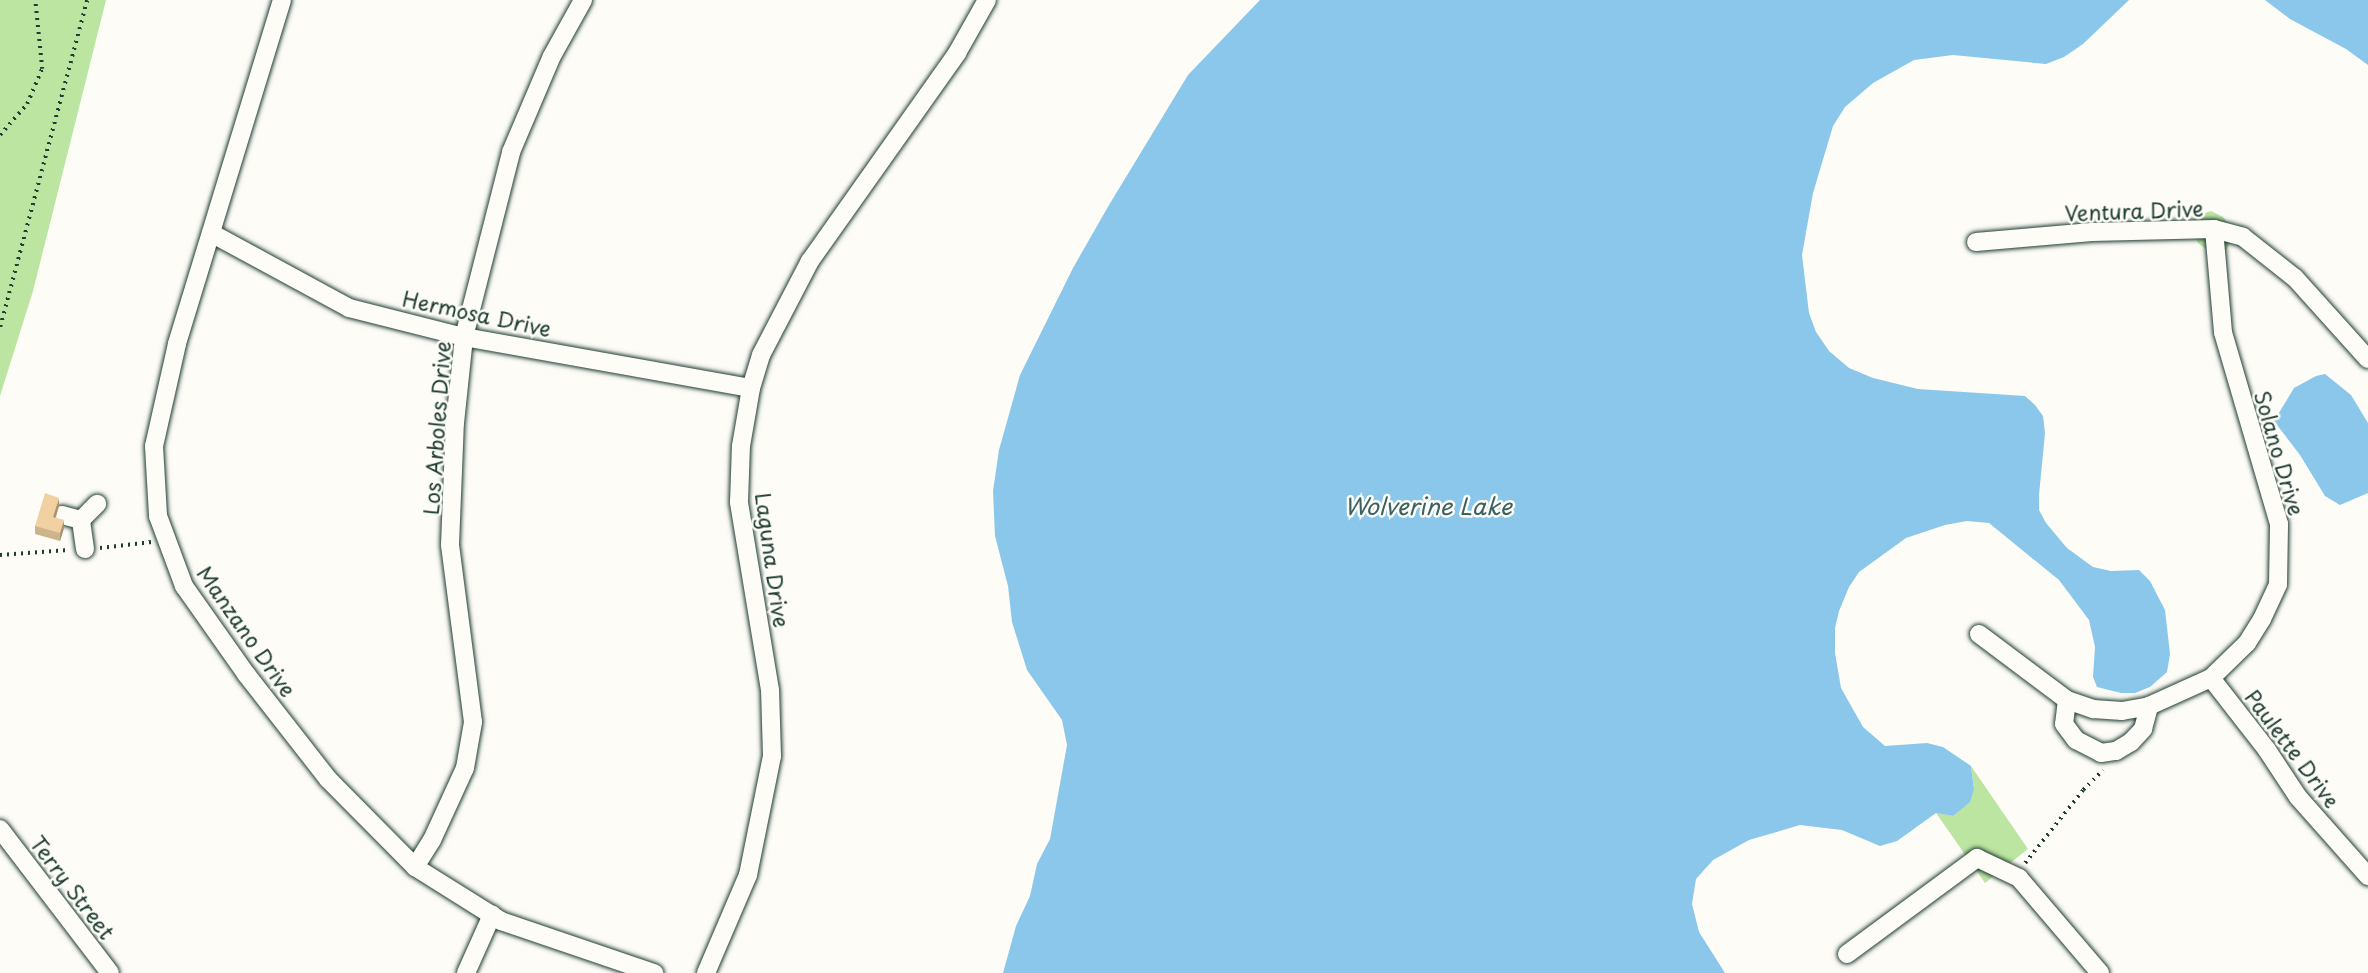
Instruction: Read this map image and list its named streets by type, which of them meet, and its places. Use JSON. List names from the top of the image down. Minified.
{"streets":{"street":["Ventura Drive","Hermosa Drive","Los Arboles Drive","Solano Drive","Laguna Drive","Manzano Drive","Paulette Drive","Terry Street"]},"crossings":[["Ventura Drive","Solano Drive"],["Hermosa Drive","Los Arboles Drive"],["Hermosa Drive","Laguna Drive"],["Hermosa Drive","Manzano Drive"],["Los Arboles Drive","Manzano Drive"],["Solano Drive","Paulette Drive"]],"water":["Wolverine Lake"]}
